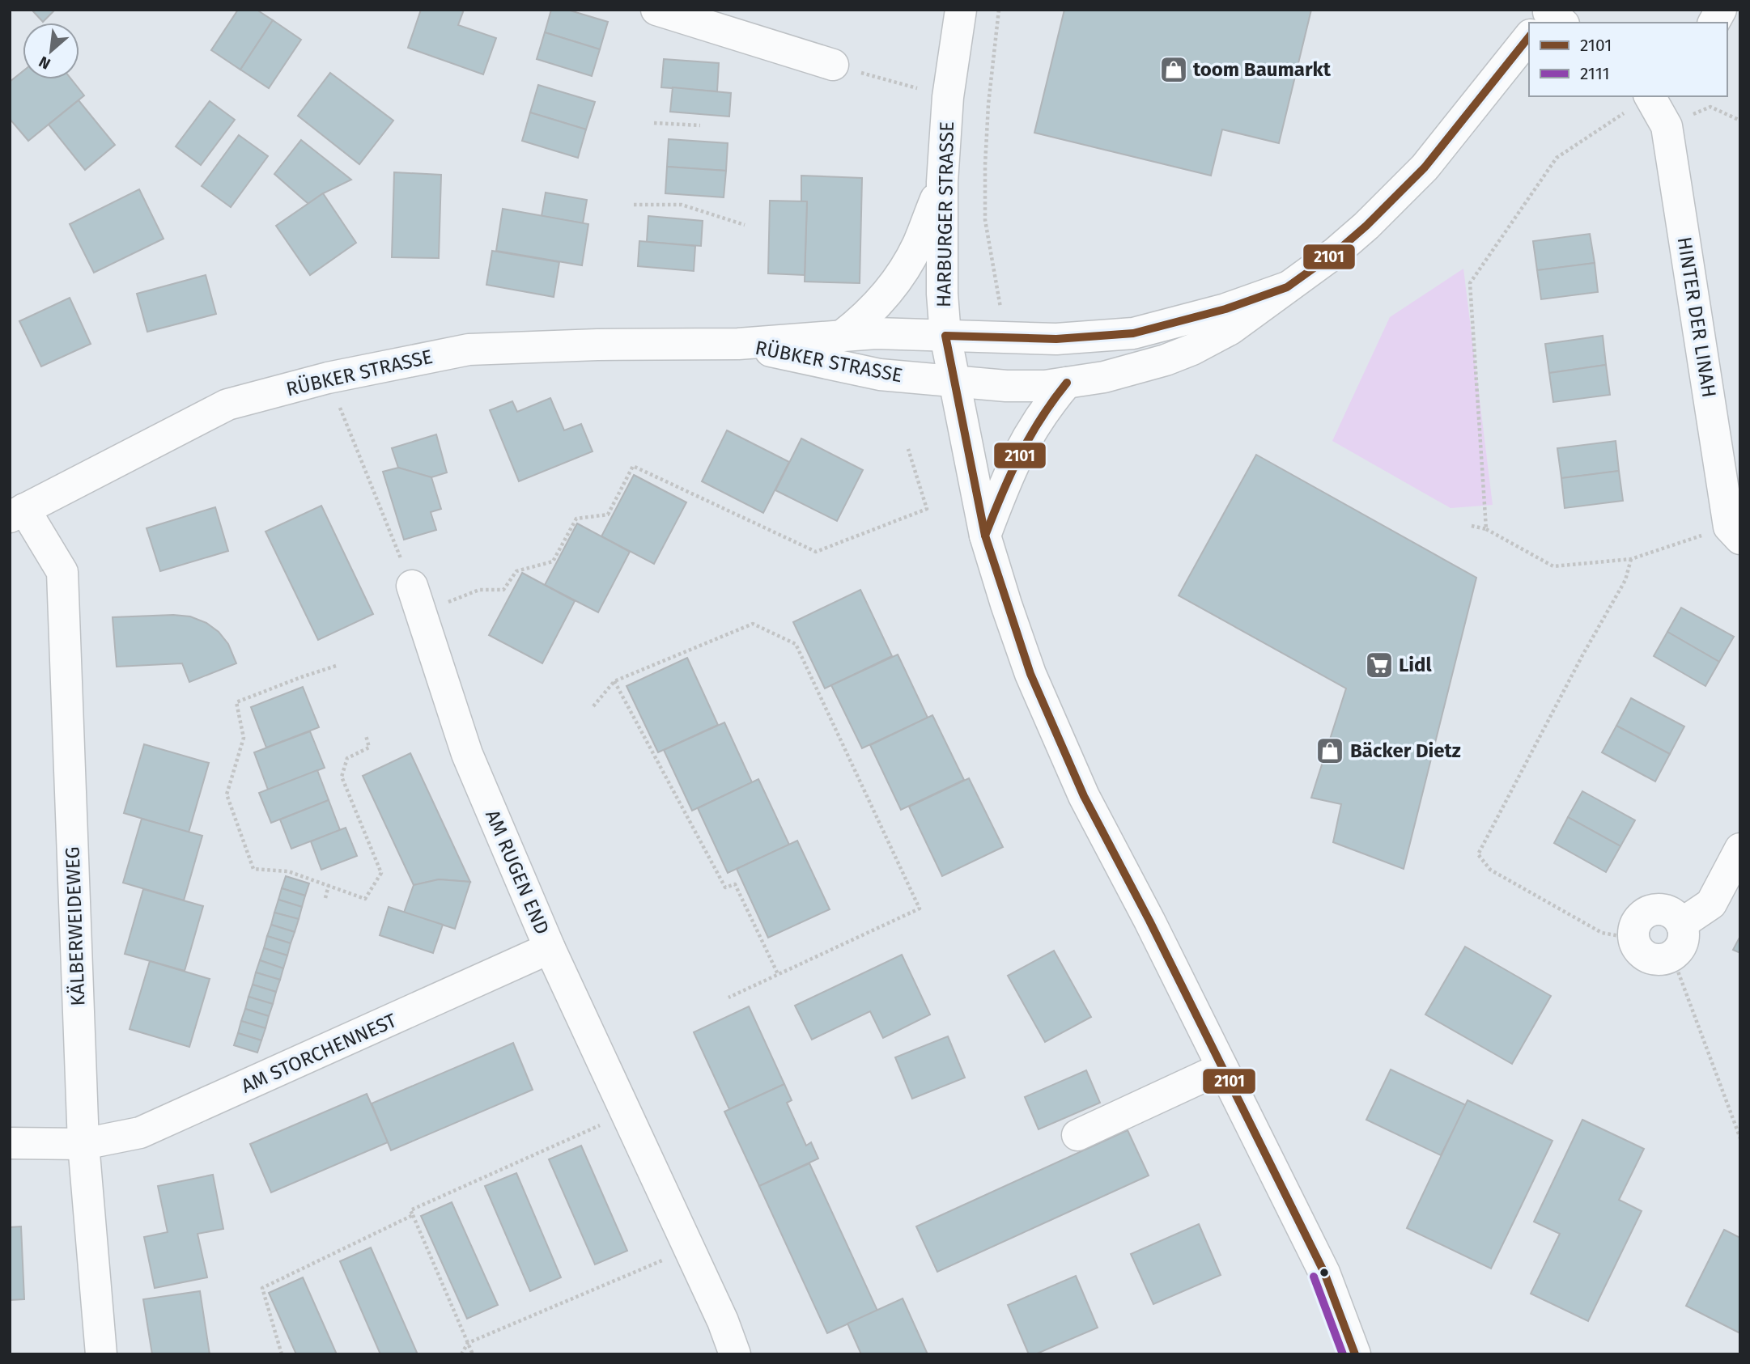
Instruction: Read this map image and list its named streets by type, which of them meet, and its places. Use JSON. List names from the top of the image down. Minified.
{"streets":{"street":["HARBURGER STRASSE","HINTER DER LINAH","RÜBKER STRASSE","AM RUGEN END","KÄLBERWEIDEWEG","AM STORCHENNEST"]},"crossings":[["HARBURGER STRASSE","RÜBKER STRASSE"],["RÜBKER STRASSE","KÄLBERWEIDEWEG"],["AM RUGEN END","AM STORCHENNEST"],["KÄLBERWEIDEWEG","AM STORCHENNEST"]],"places":{"shop":["toom Baumarkt","Bäcker Dietz"],"supermarket":["Lidl"]},"lines":["transit line 2101","transit line 2111"],"legend":["2101","2111"],"north":"bottom left"}
